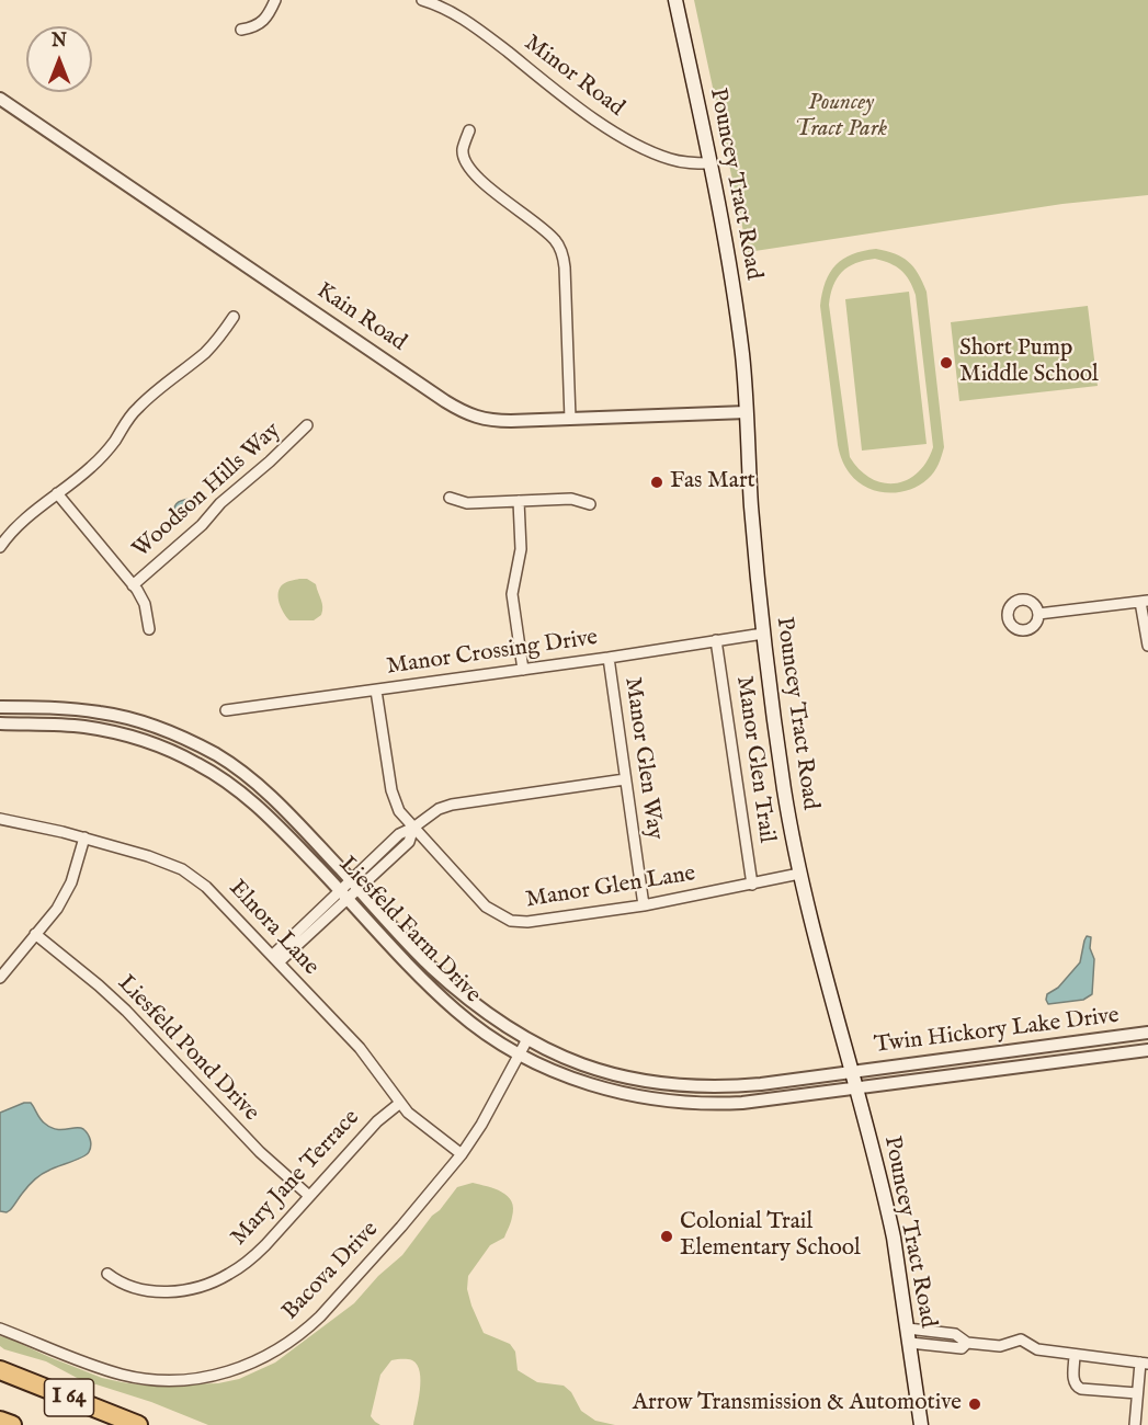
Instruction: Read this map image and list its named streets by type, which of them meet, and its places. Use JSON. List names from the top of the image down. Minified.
{"streets":{"highway":["I 64"],"main road":["Pouncey Tract Road"],"street":["Minor Road","Kain Road","Woodson Hills Way","Manor Crossing Drive","Manor Glen Way","Manor Glen Trail","Manor Glen Lane","Elnora Lane","Liesfeld Farm Drive","Twin Hickory Lake Drive","Liesfeld Pond Drive","Mary Jane Terrace","Bacova Drive"]},"crossings":[["Minor Road","Pouncey Tract Road"],["Pouncey Tract Road","Kain Road"],["Pouncey Tract Road","Manor Crossing Drive"],["Pouncey Tract Road","Manor Glen Lane"],["Pouncey Tract Road","Liesfeld Farm Drive"],["Pouncey Tract Road","Twin Hickory Lake Drive"],["Manor Crossing Drive","Manor Glen Way"],["Manor Crossing Drive","Manor Glen Trail"],["Manor Crossing Drive","Manor Glen Lane"],["Manor Glen Way","Manor Glen Lane"],["Manor Glen Trail","Manor Glen Lane"],["Elnora Lane","Mary Jane Terrace"],["Elnora Lane","Bacova Drive"],["Liesfeld Farm Drive","Twin Hickory Lake Drive"],["Liesfeld Farm Drive","Bacova Drive"],["Liesfeld Pond Drive","Mary Jane Terrace"]],"parks":["Pouncey Tract Park"],"places":["Short Pump Middle School","Fas Mart","Colonial Trail Elementary School","Arrow Transmission & Automotive"],"north":"top"}
